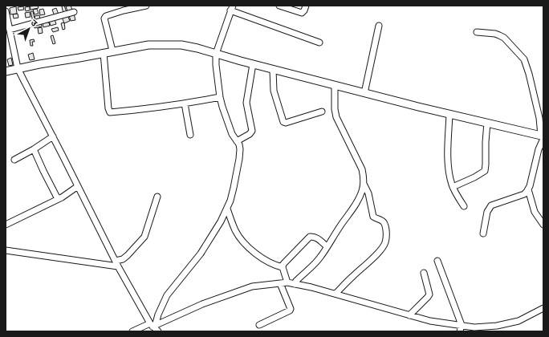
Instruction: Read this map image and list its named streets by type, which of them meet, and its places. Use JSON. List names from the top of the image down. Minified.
{"north":"top right"}
